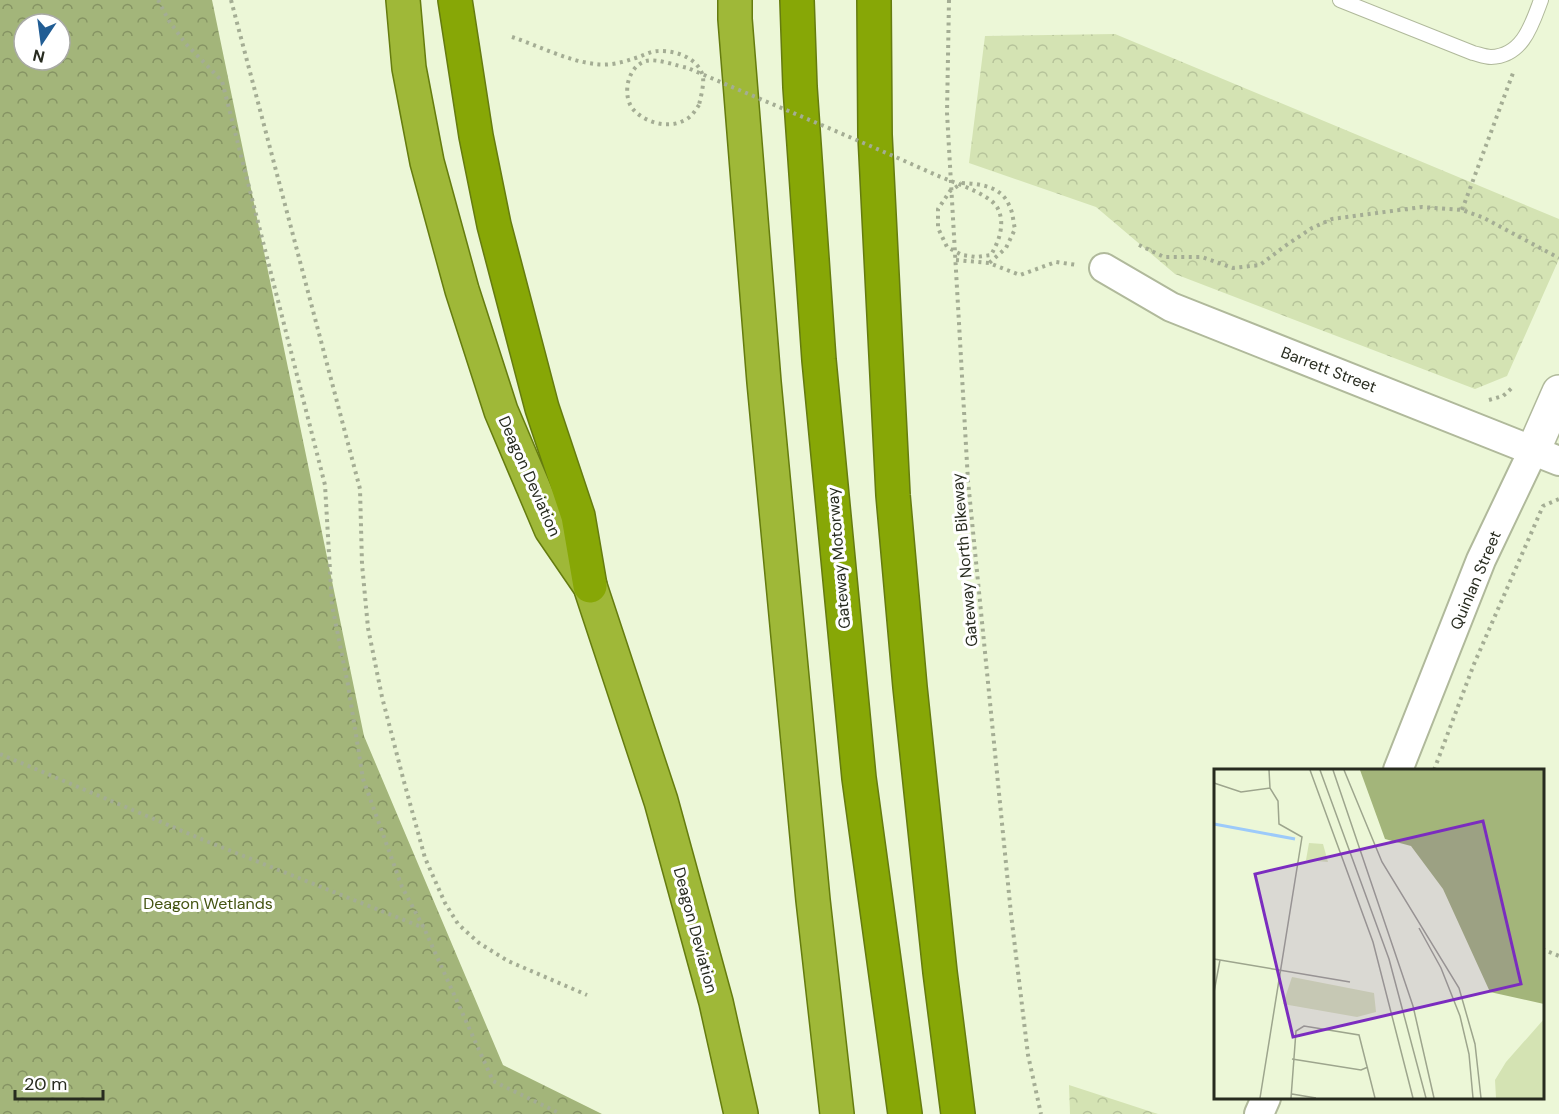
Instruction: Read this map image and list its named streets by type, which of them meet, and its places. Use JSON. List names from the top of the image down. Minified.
{"streets":{"highway":["Deagon Deviation","Gateway Motorway"],"street":["Barrett Street","Quinlan Street"],"path":["Gateway North Bikeway"]},"crossings":[["Barrett Street","Quinlan Street"]],"parks":["Deagon Wetlands"],"scale_bar":"20 m","north":"bottom"}
